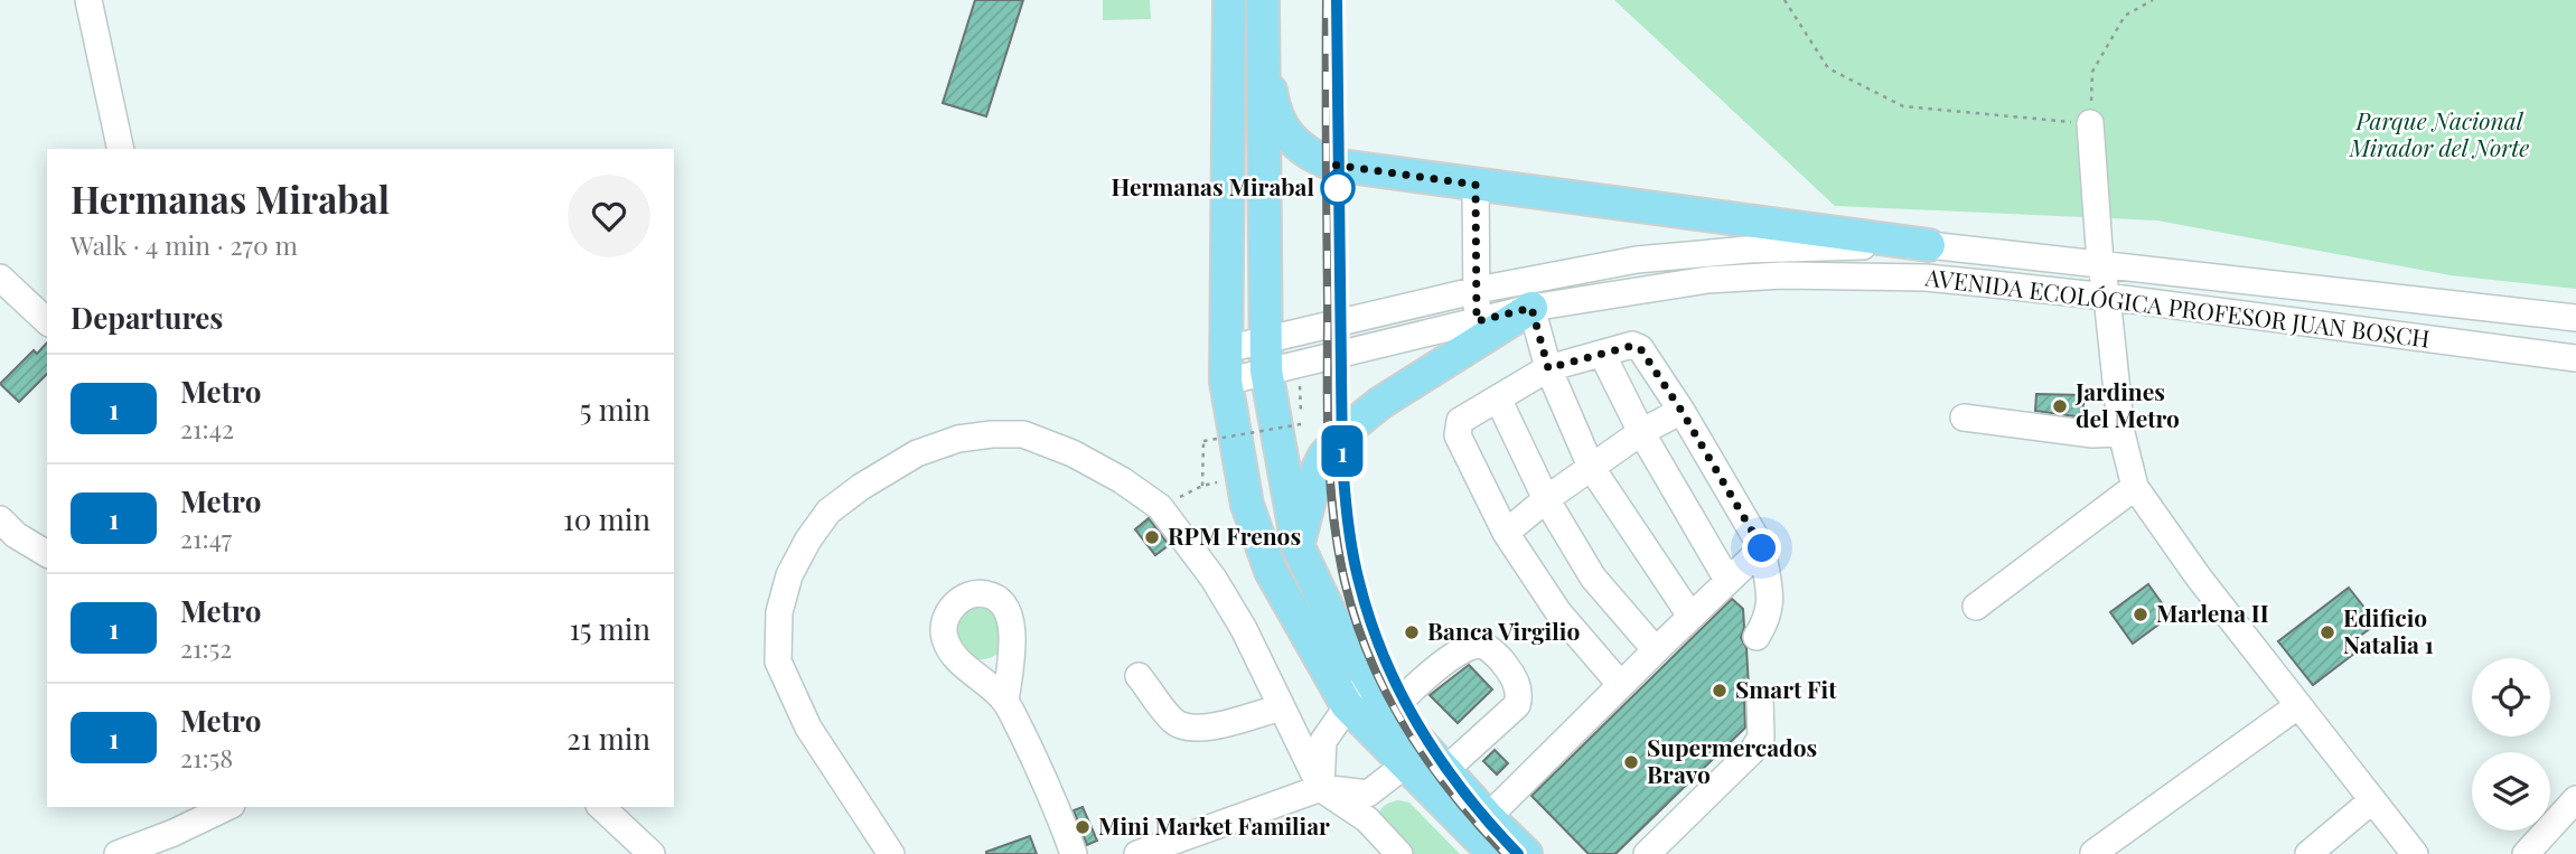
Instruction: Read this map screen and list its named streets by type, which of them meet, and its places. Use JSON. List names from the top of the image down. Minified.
{"streets":{"street":["AVENIDA ECOLÓGICA PROFESOR JUAN BOSCH"]},"parks":["Parque Nacional Mirador del Norte"],"places":["Hermanas Mirabal","Jardines del Metro","RPM Frenos","Marlena II","Banca Virgilio","Edificio Natalia 1","Smart Fit","Supermercados Bravo","Mini Market Familiar"],"lines":["metro line 1"],"page":{"on_map":"1","heading":[["Hermanas Mirabal","Walk · 4 min · 270 m"],"Departures"],"list":[{"mark":"1","name":"Metro","note":"21:42","value":"5 min"},{"mark":"1","name":"Metro","note":"21:47","value":"10 min"},{"mark":"1","name":"Metro","note":"21:52","value":"15 min"},{"mark":"1","name":"Metro","note":"21:58","value":"21 min"}]}}
